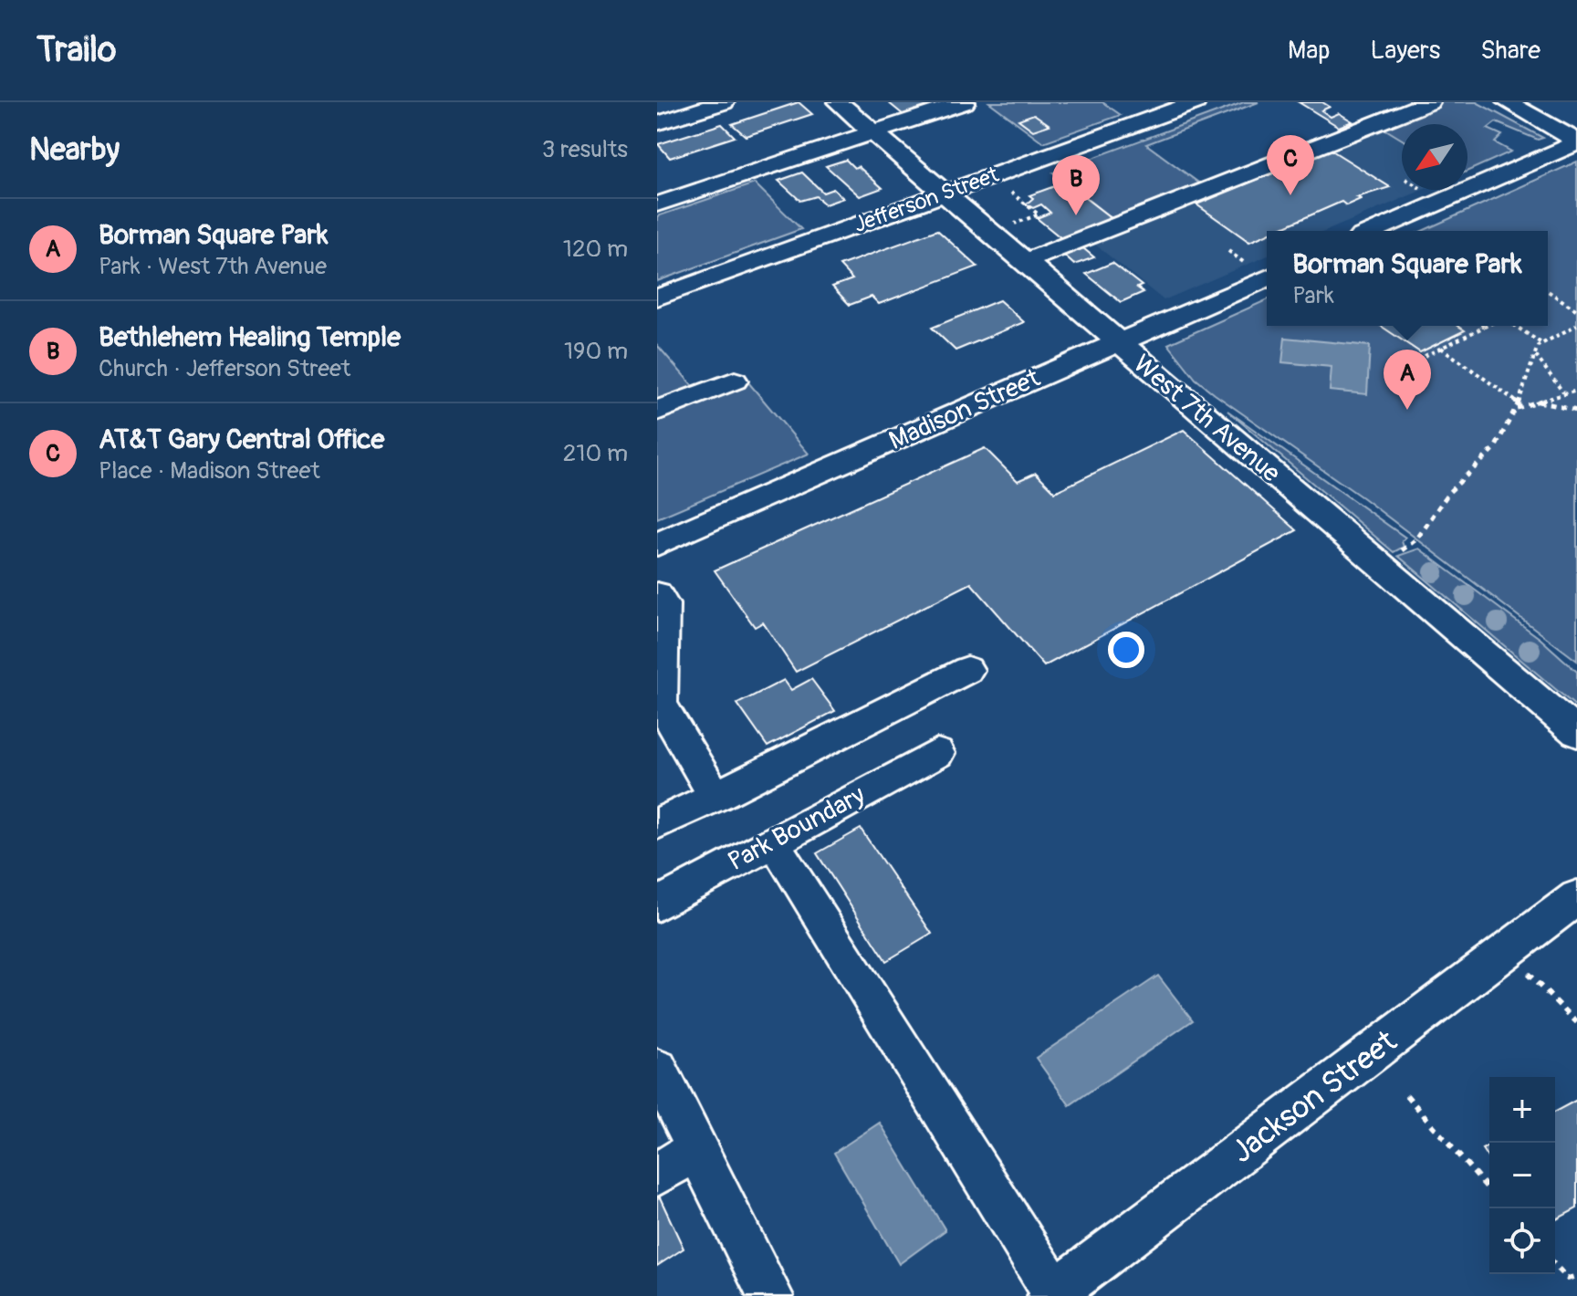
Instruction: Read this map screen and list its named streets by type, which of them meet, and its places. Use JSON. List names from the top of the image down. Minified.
{"streets":{"street":["Jefferson Street","Madison Street","West 7th Avenue","Park Boundary","Jackson Street"]},"crossings":[["Jefferson Street","West 7th Avenue"],["Madison Street","West 7th Avenue"]],"north":"bottom left","page":{"header":"Trailo","nav":["Map","Layers","Share"],"heading":["Nearby","3 results"],"pins":["C","B","A"],"list":[{"mark":"A","name":"Borman Square Park","note":"Park · West 7th Avenue","value":"120 m"},{"mark":"B","name":"Bethlehem Healing Temple","note":"Church · Jefferson Street","value":"190 m"},{"mark":"C","name":"AT&T Gary Central Office","note":"Place · Madison Street","value":"210 m"}],"popup":["Borman Square Park","Park"],"map_buttons":["+","−"]}}
